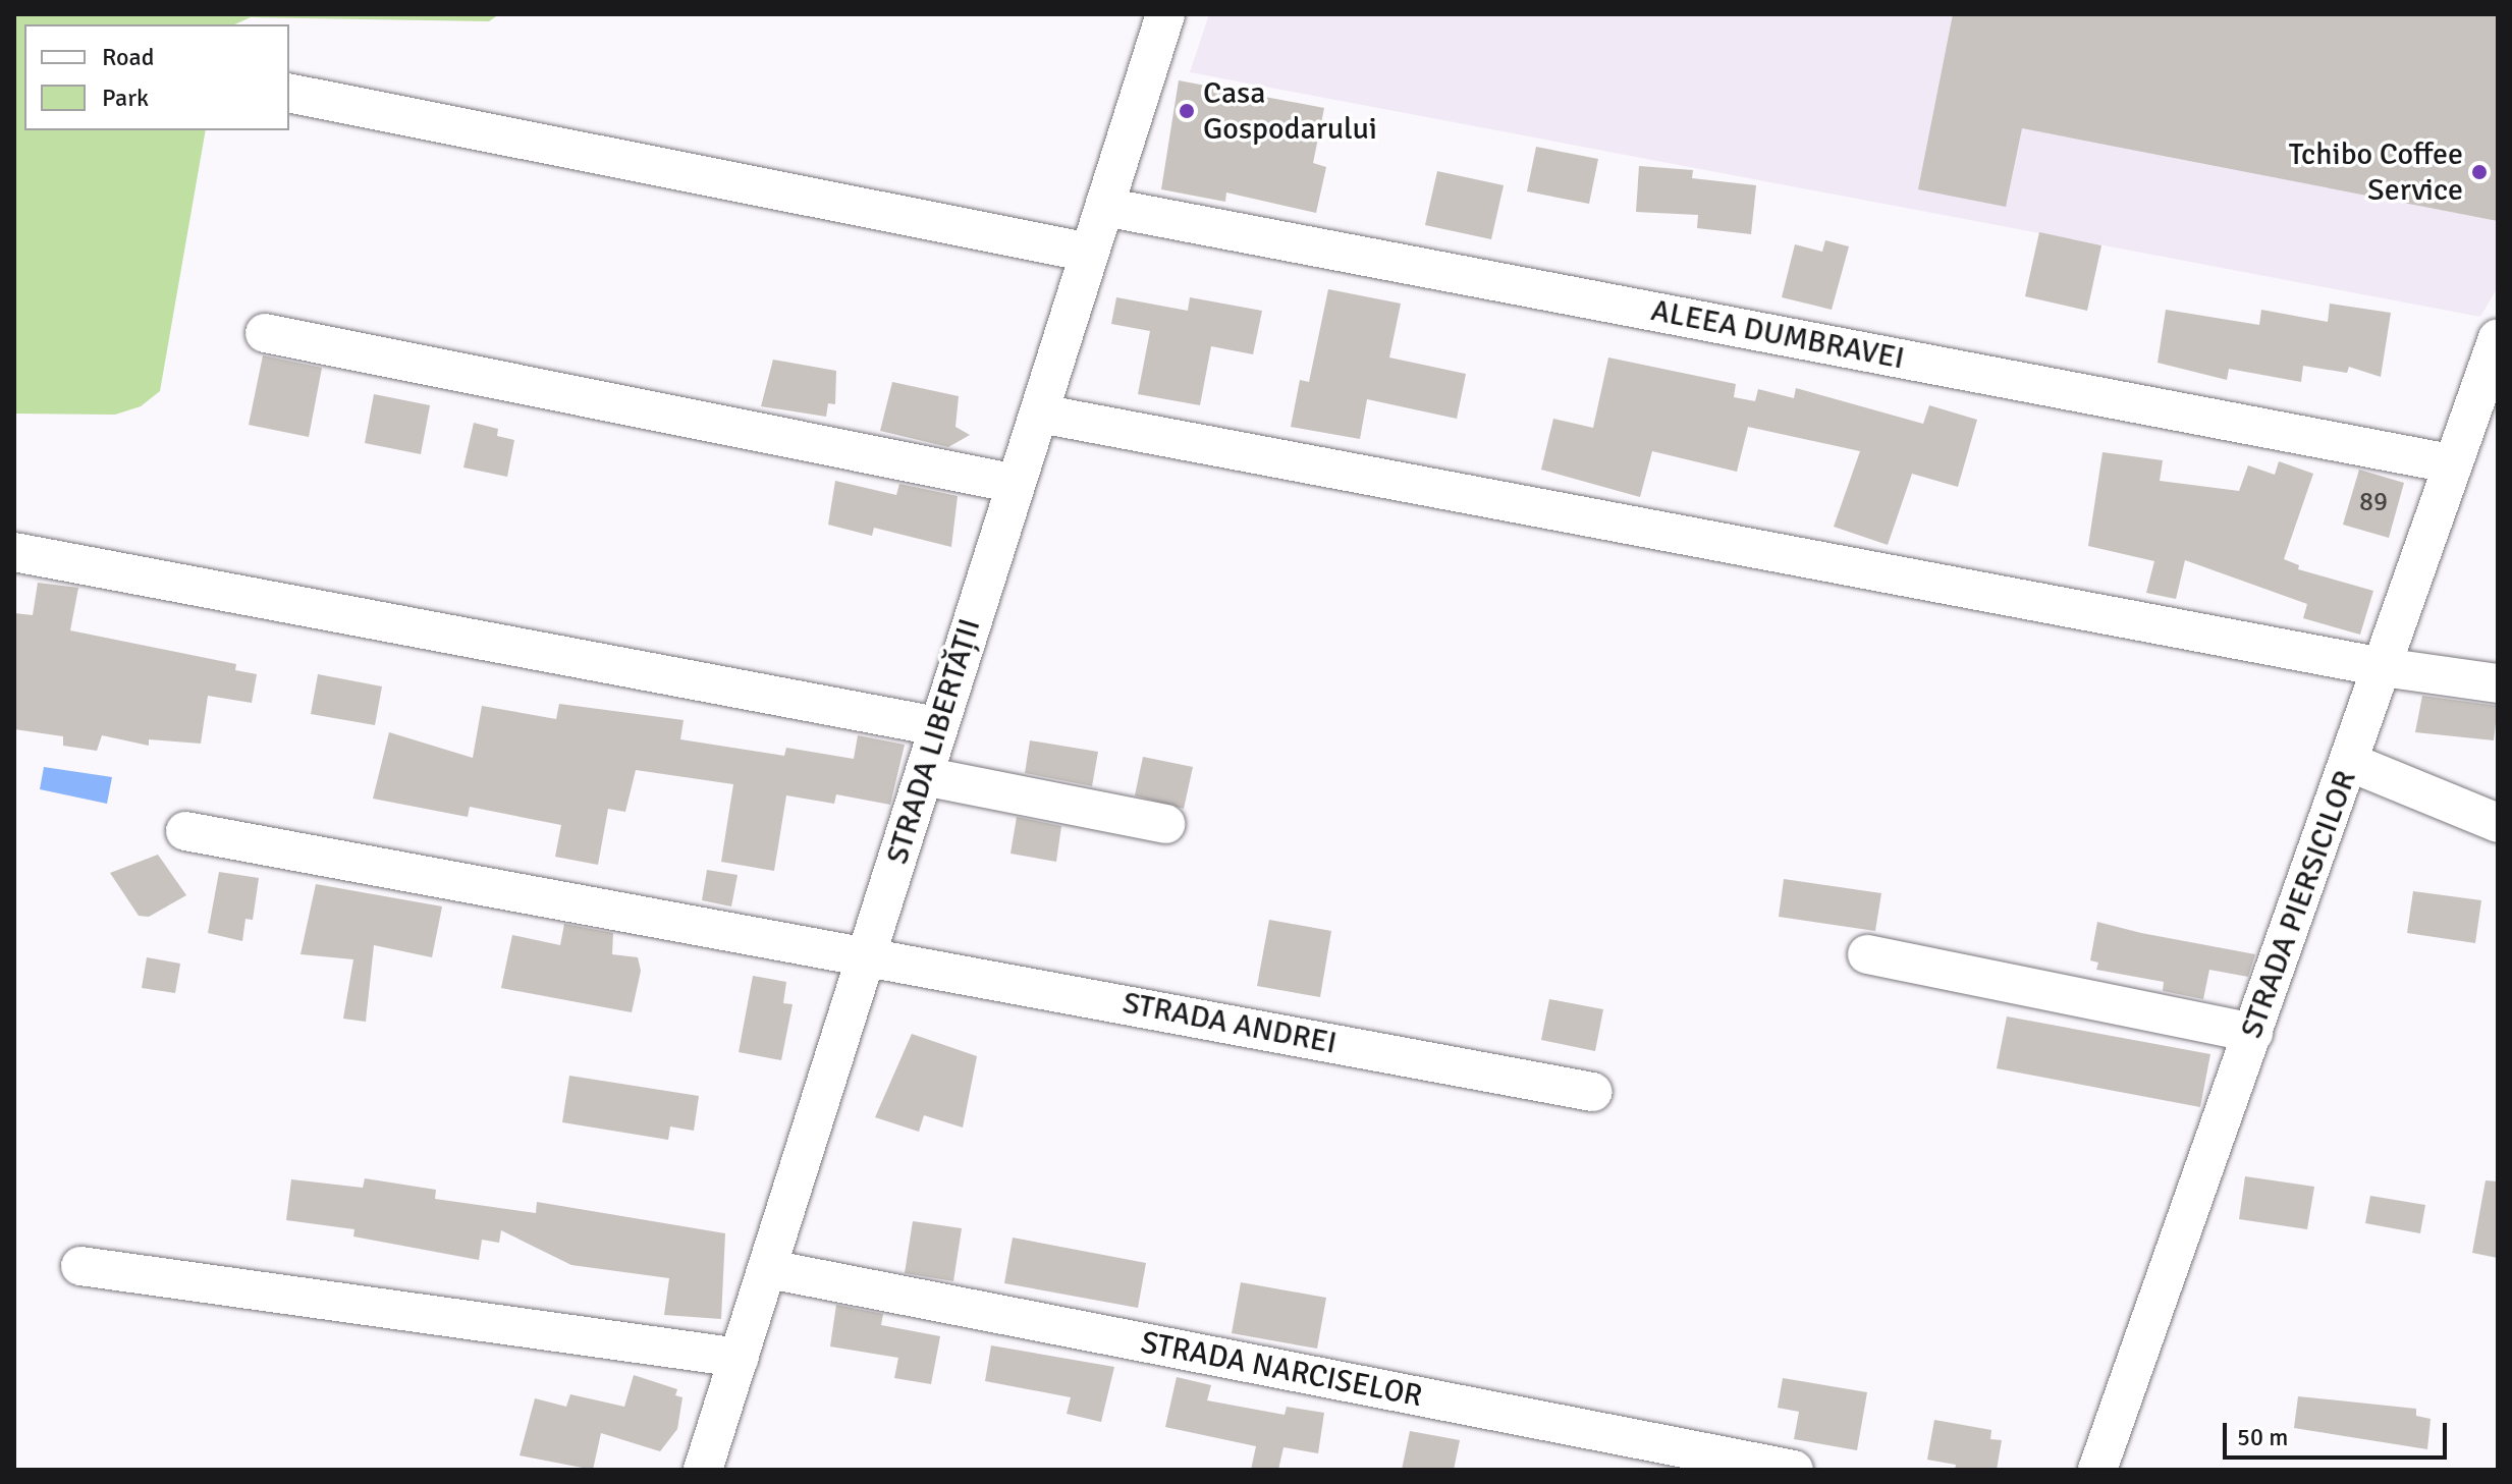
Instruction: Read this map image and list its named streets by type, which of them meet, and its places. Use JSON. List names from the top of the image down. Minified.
{"streets":{"street":["ALEEA DUMBRAVEI","STRADA LIBERTĂȚII","STRADA PIERSICILOR","STRADA ANDREI","STRADA NARCISELOR"]},"crossings":[["ALEEA DUMBRAVEI","STRADA LIBERTĂȚII"],["ALEEA DUMBRAVEI","STRADA PIERSICILOR"],["STRADA LIBERTĂȚII","STRADA ANDREI"],["STRADA LIBERTĂȚII","STRADA NARCISELOR"]],"places":["Casa Gospodarului","Tchibo Coffee Service"],"house_numbers":["89"],"legend":["Road","Park"],"scale_bar":"50 m"}
